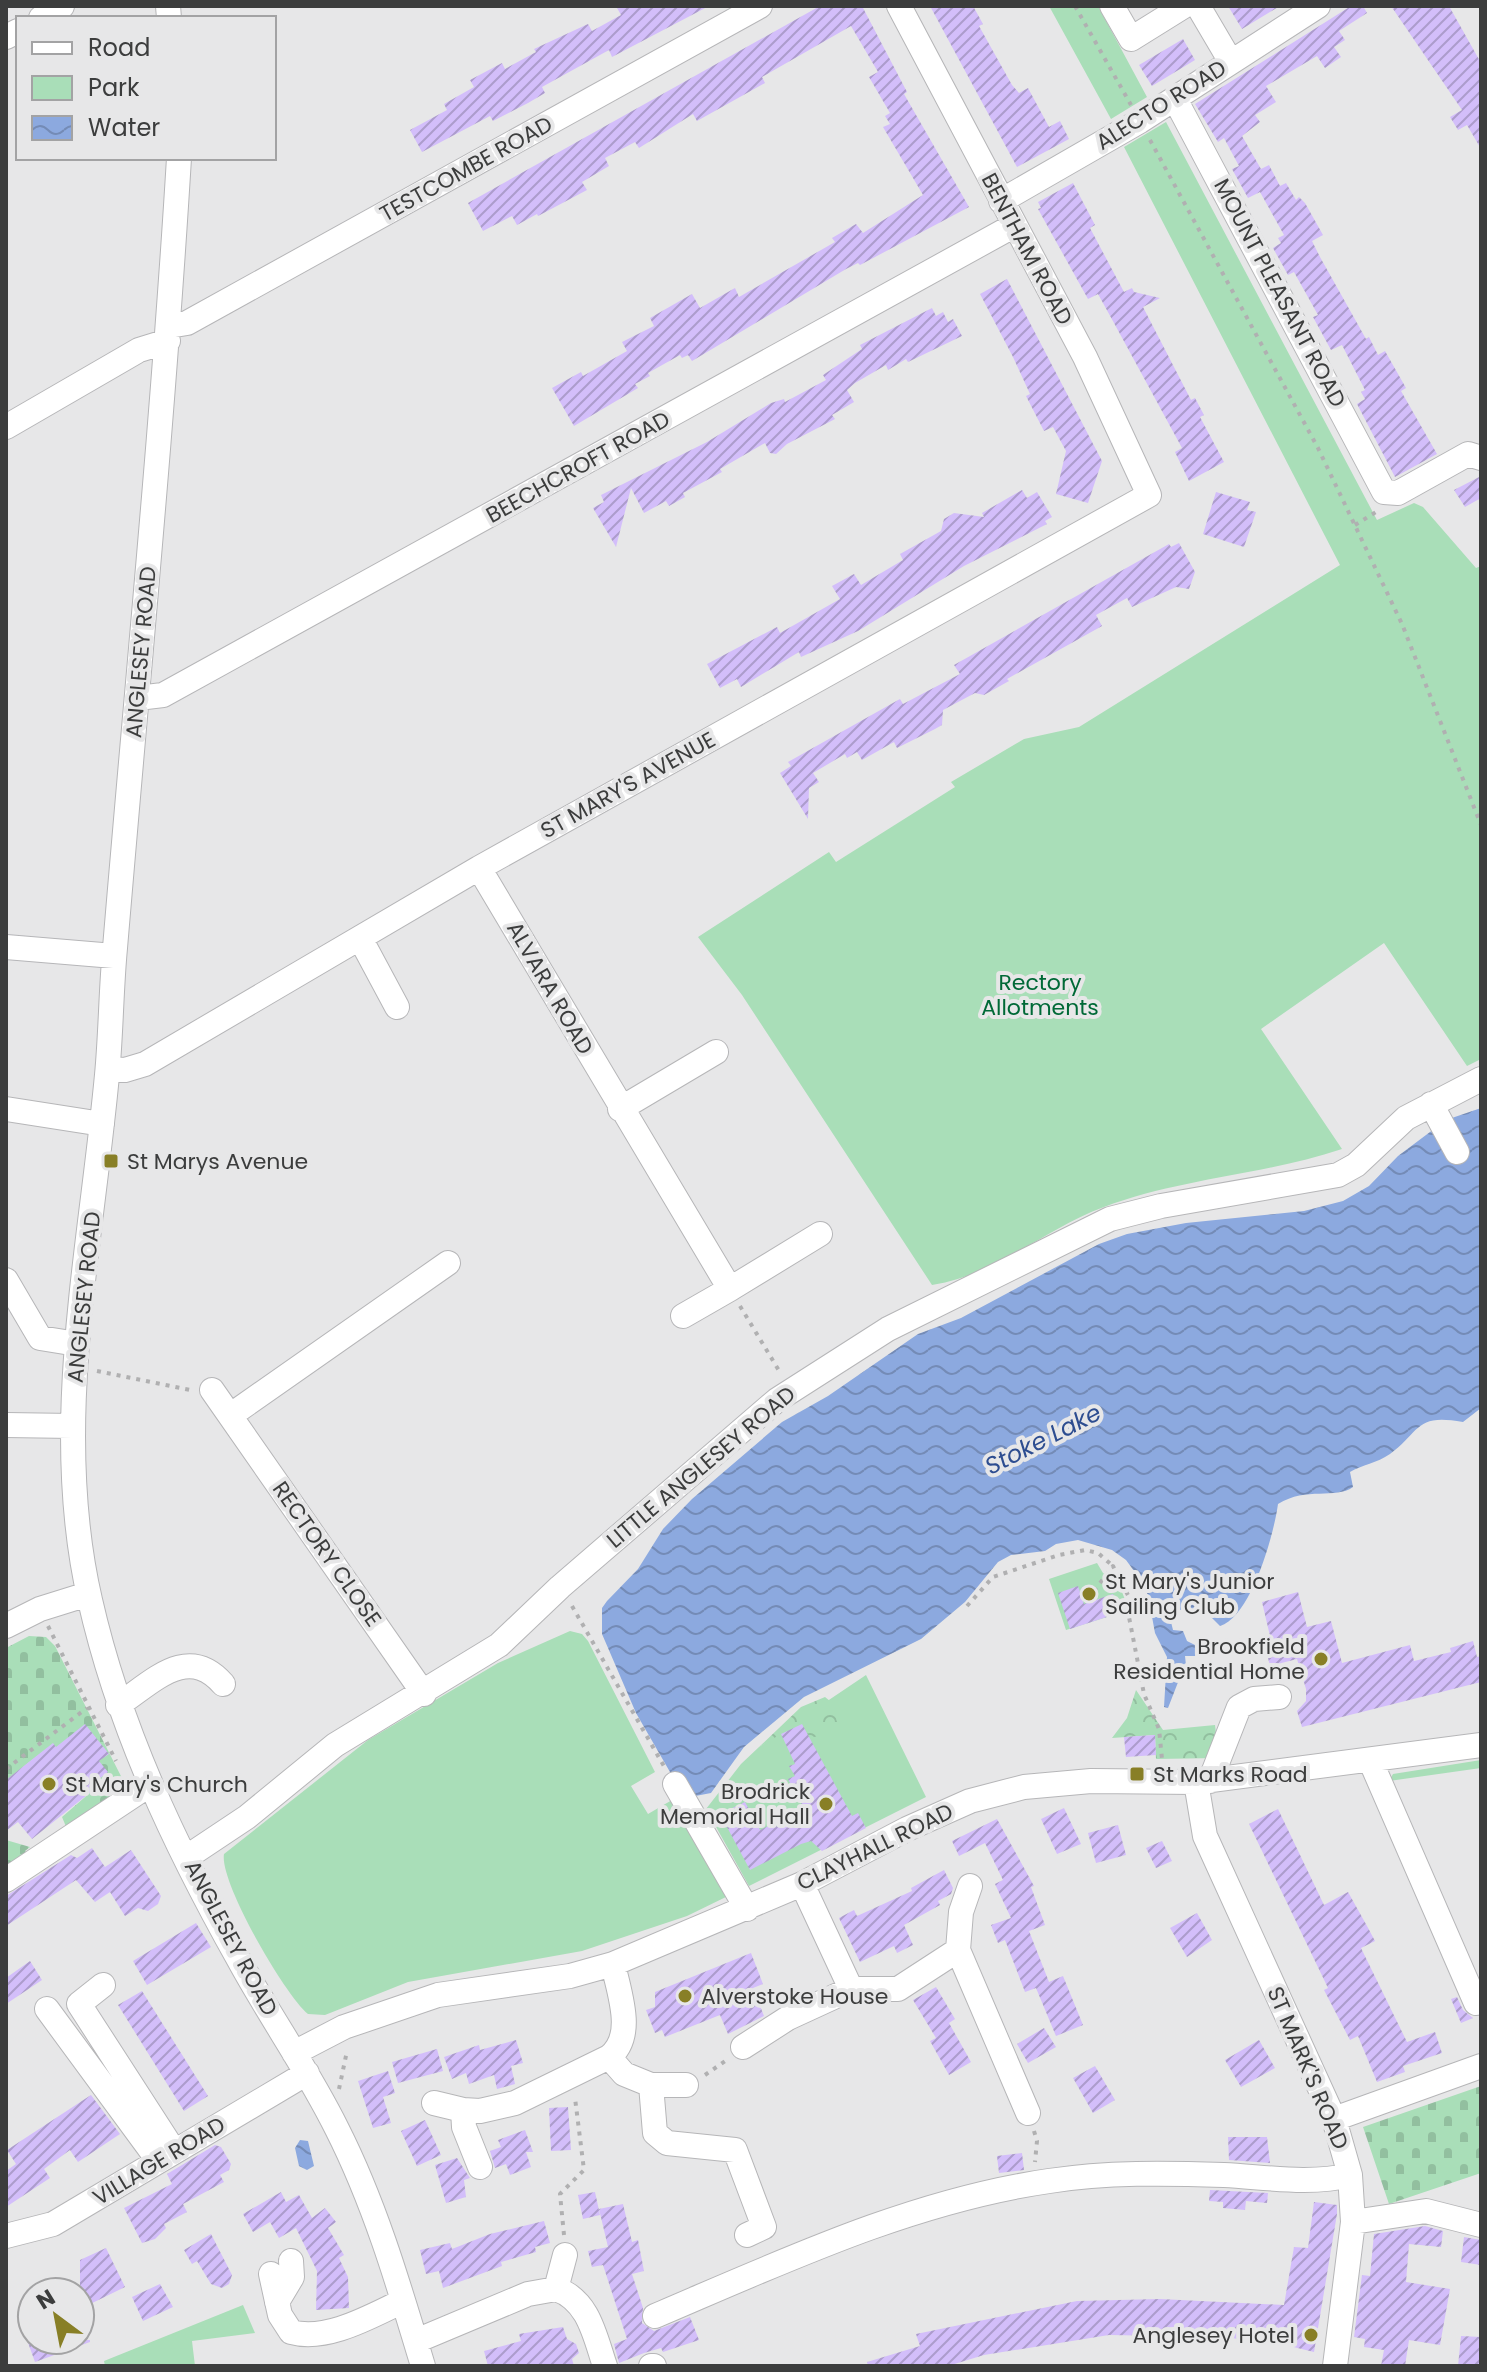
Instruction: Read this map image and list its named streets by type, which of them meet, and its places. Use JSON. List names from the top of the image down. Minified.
{"streets":{"street":["ALECTO ROAD","TESTCOMBE ROAD","BENTHAM ROAD","MOUNT PLEASANT ROAD","BEECHCROFT ROAD","ANGLESEY ROAD","ST MARY'S AVENUE","ALVARA ROAD","LITTLE ANGLESEY ROAD","RECTORY CLOSE","CLAYHALL ROAD","ST MARK'S ROAD","VILLAGE ROAD"]},"crossings":[["ALECTO ROAD","BENTHAM ROAD"],["ALECTO ROAD","MOUNT PLEASANT ROAD"],["TESTCOMBE ROAD","ANGLESEY ROAD"],["BENTHAM ROAD","BEECHCROFT ROAD"],["BENTHAM ROAD","ST MARY'S AVENUE"],["BEECHCROFT ROAD","ANGLESEY ROAD"],["ANGLESEY ROAD","ST MARY'S AVENUE"],["ANGLESEY ROAD","LITTLE ANGLESEY ROAD"],["ANGLESEY ROAD","CLAYHALL ROAD"],["ANGLESEY ROAD","VILLAGE ROAD"],["ST MARY'S AVENUE","ALVARA ROAD"],["LITTLE ANGLESEY ROAD","RECTORY CLOSE"],["CLAYHALL ROAD","ST MARK'S ROAD"],["CLAYHALL ROAD","VILLAGE ROAD"]],"water":["Stoke Lake"],"parks":["Rectory Allotments"],"places":{"transit":["St Marys Avenue","St Marks Road"],"other":["St Mary's Junior Sailing Club","Brookfield Residential Home","St Mary's Church","Brodrick Memorial Hall","Alverstoke House","Anglesey Hotel"]},"legend":["Road","Park","Water"],"north":"top left"}
